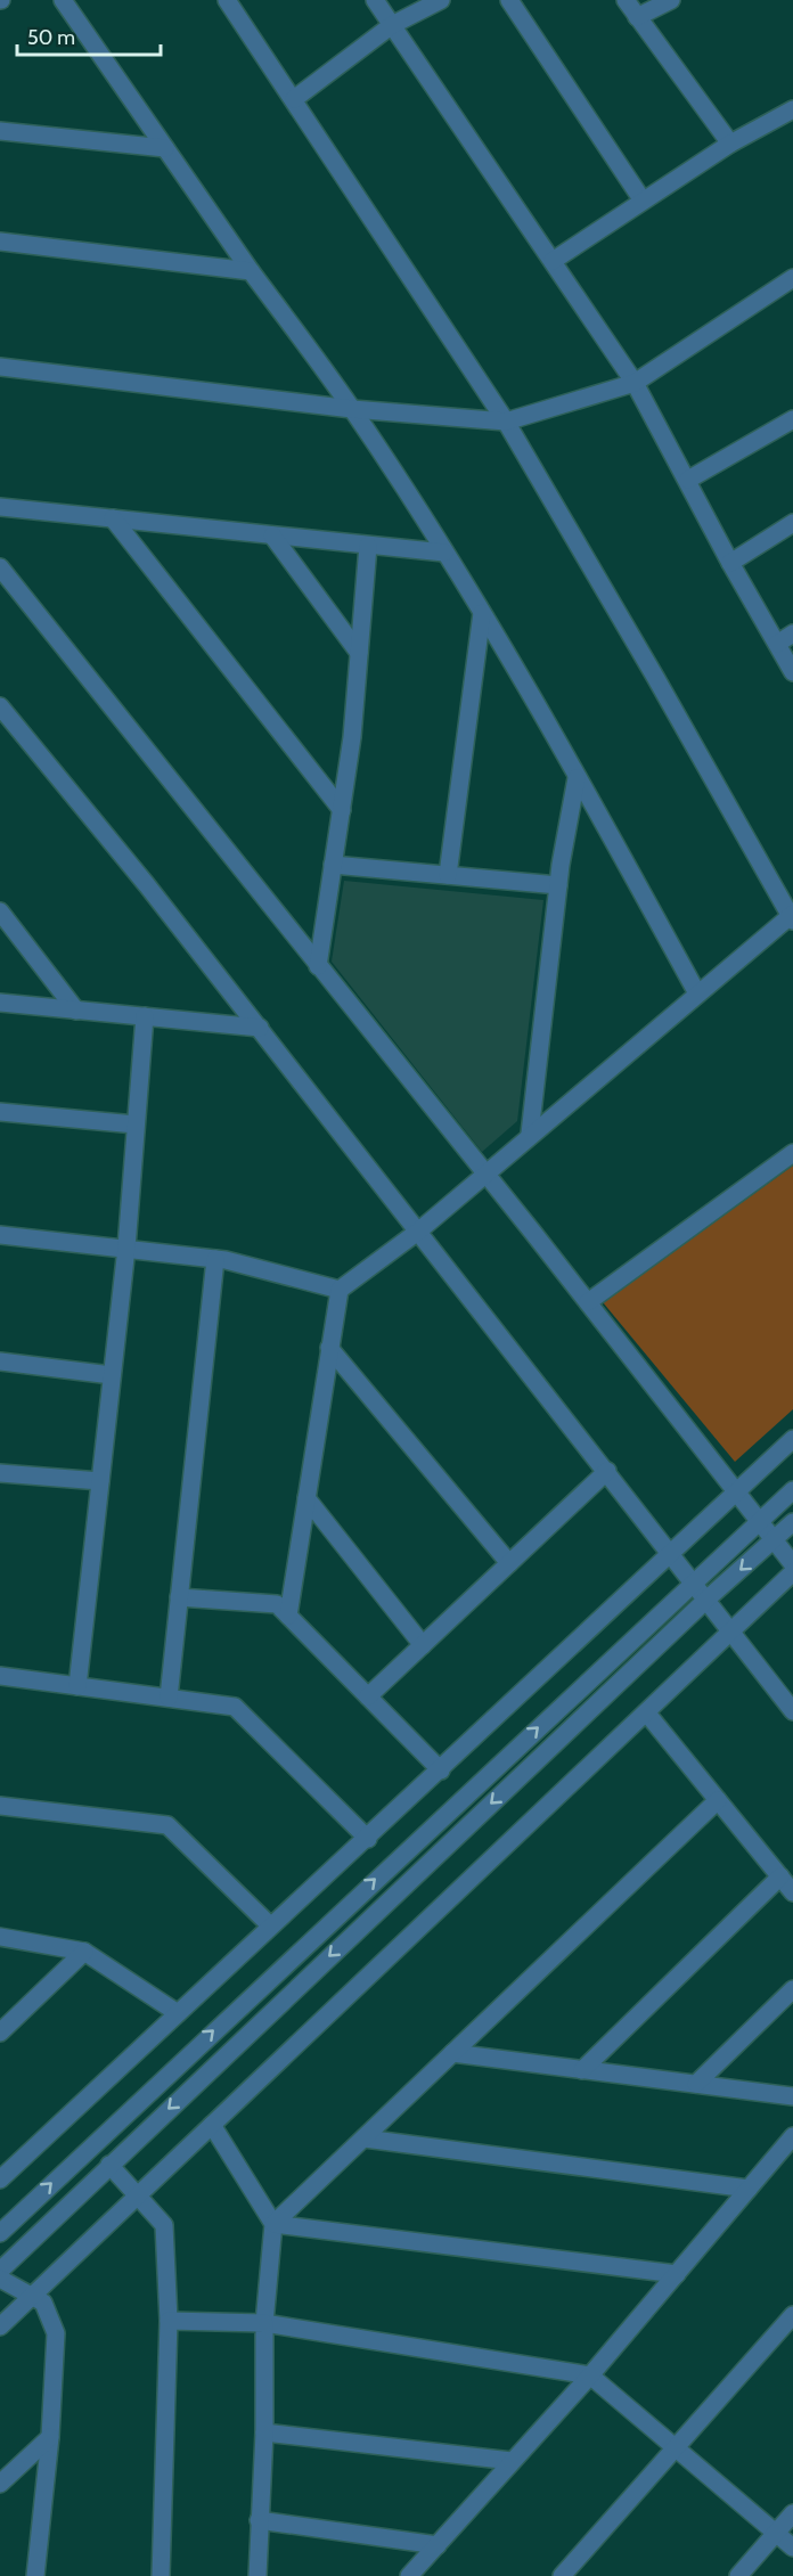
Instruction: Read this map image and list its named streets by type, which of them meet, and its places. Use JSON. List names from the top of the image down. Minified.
{"scale_bar":"50 m"}
